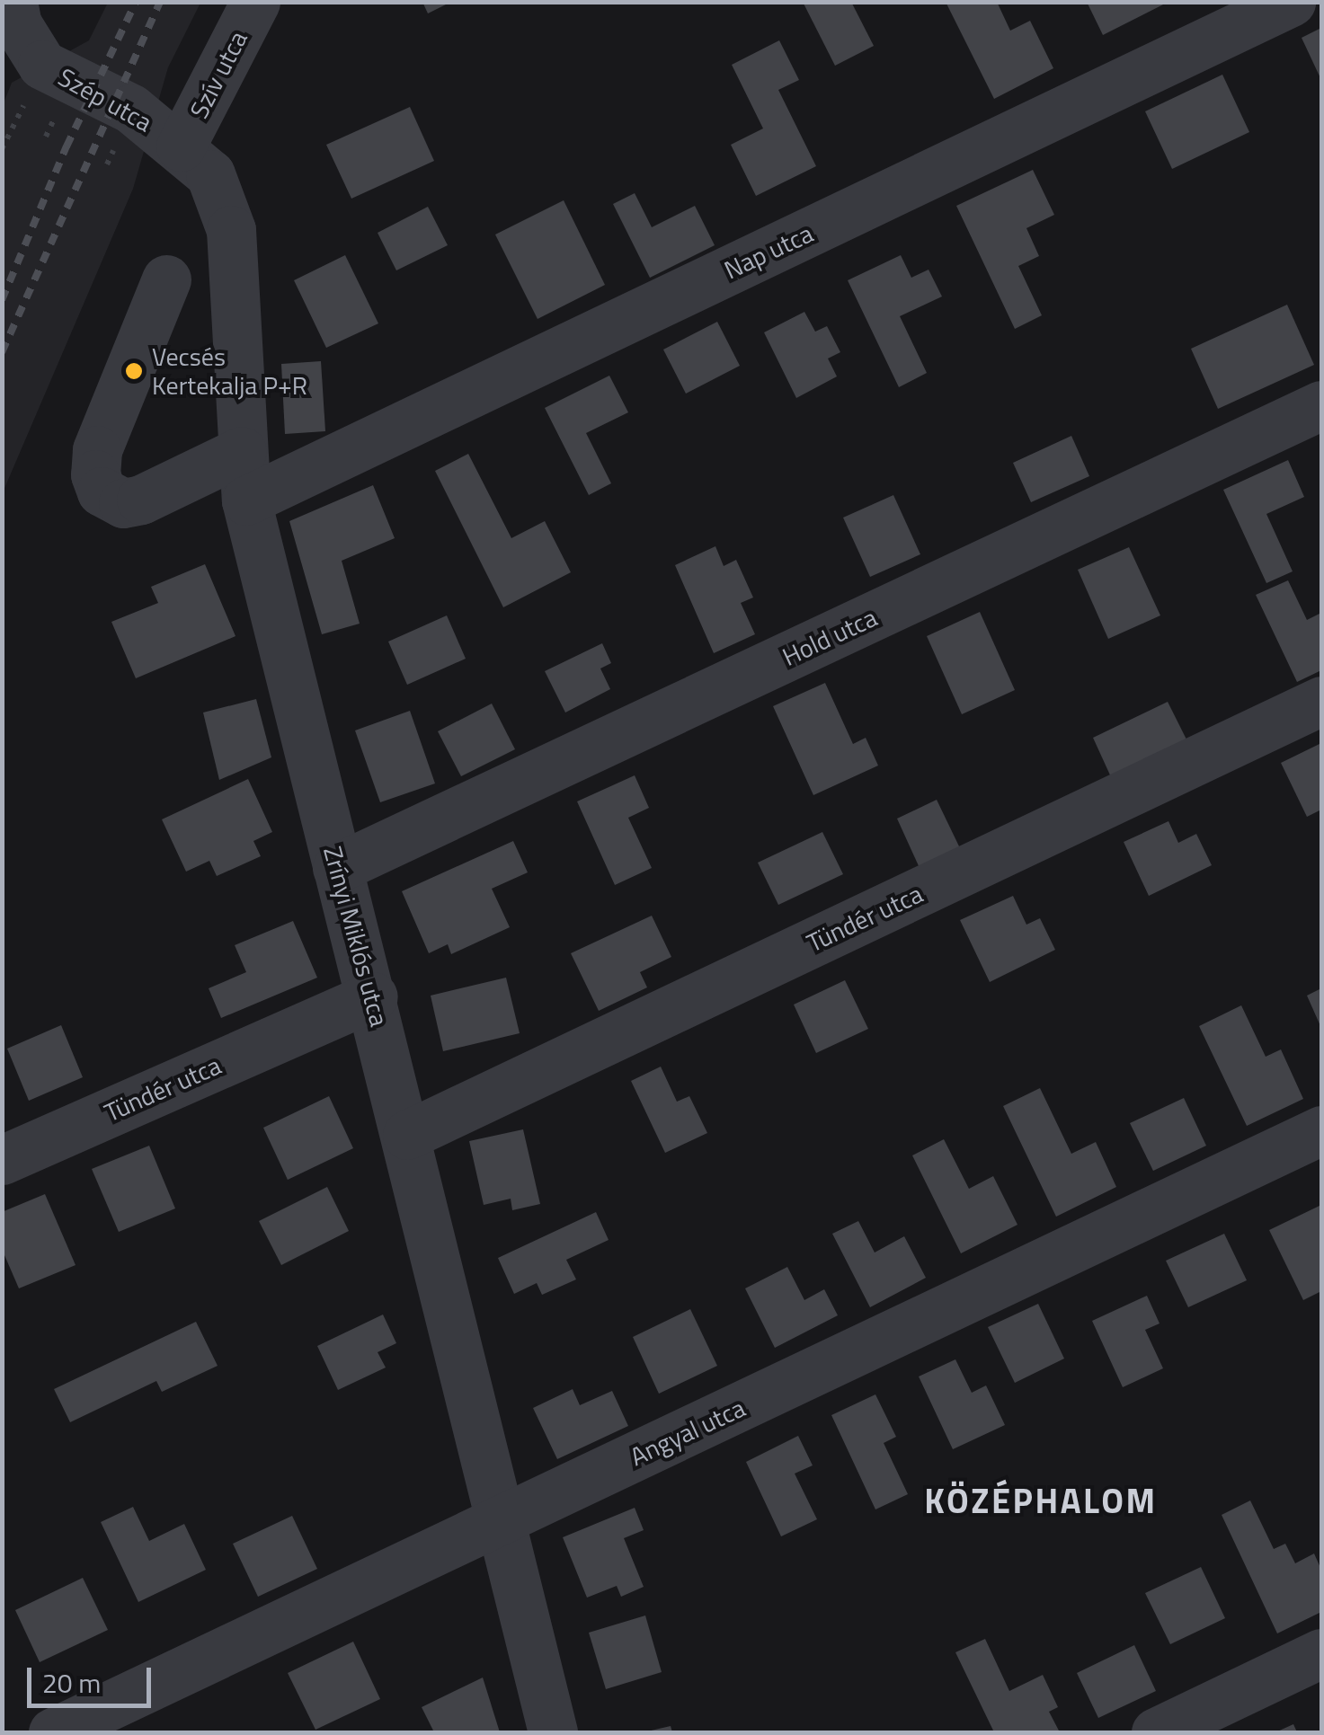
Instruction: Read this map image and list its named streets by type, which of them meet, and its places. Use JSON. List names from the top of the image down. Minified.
{"streets":{"street":["Szív utca","Szép utca","Nap utca","Hold utca","Tündér utca","Zrínyi Miklós utca","Angyal utca"]},"crossings":[["Szív utca","Szép utca"],["Szív utca","Zrínyi Miklós utca"],["Szép utca","Zrínyi Miklós utca"],["Nap utca","Zrínyi Miklós utca"],["Hold utca","Zrínyi Miklós utca"],["Tündér utca","Zrínyi Miklós utca"],["Zrínyi Miklós utca","Angyal utca"]],"districts":["KÖZÉPHALOM"],"places":["Vecsés Kertekalja P+R"],"scale_bar":"20 m"}
